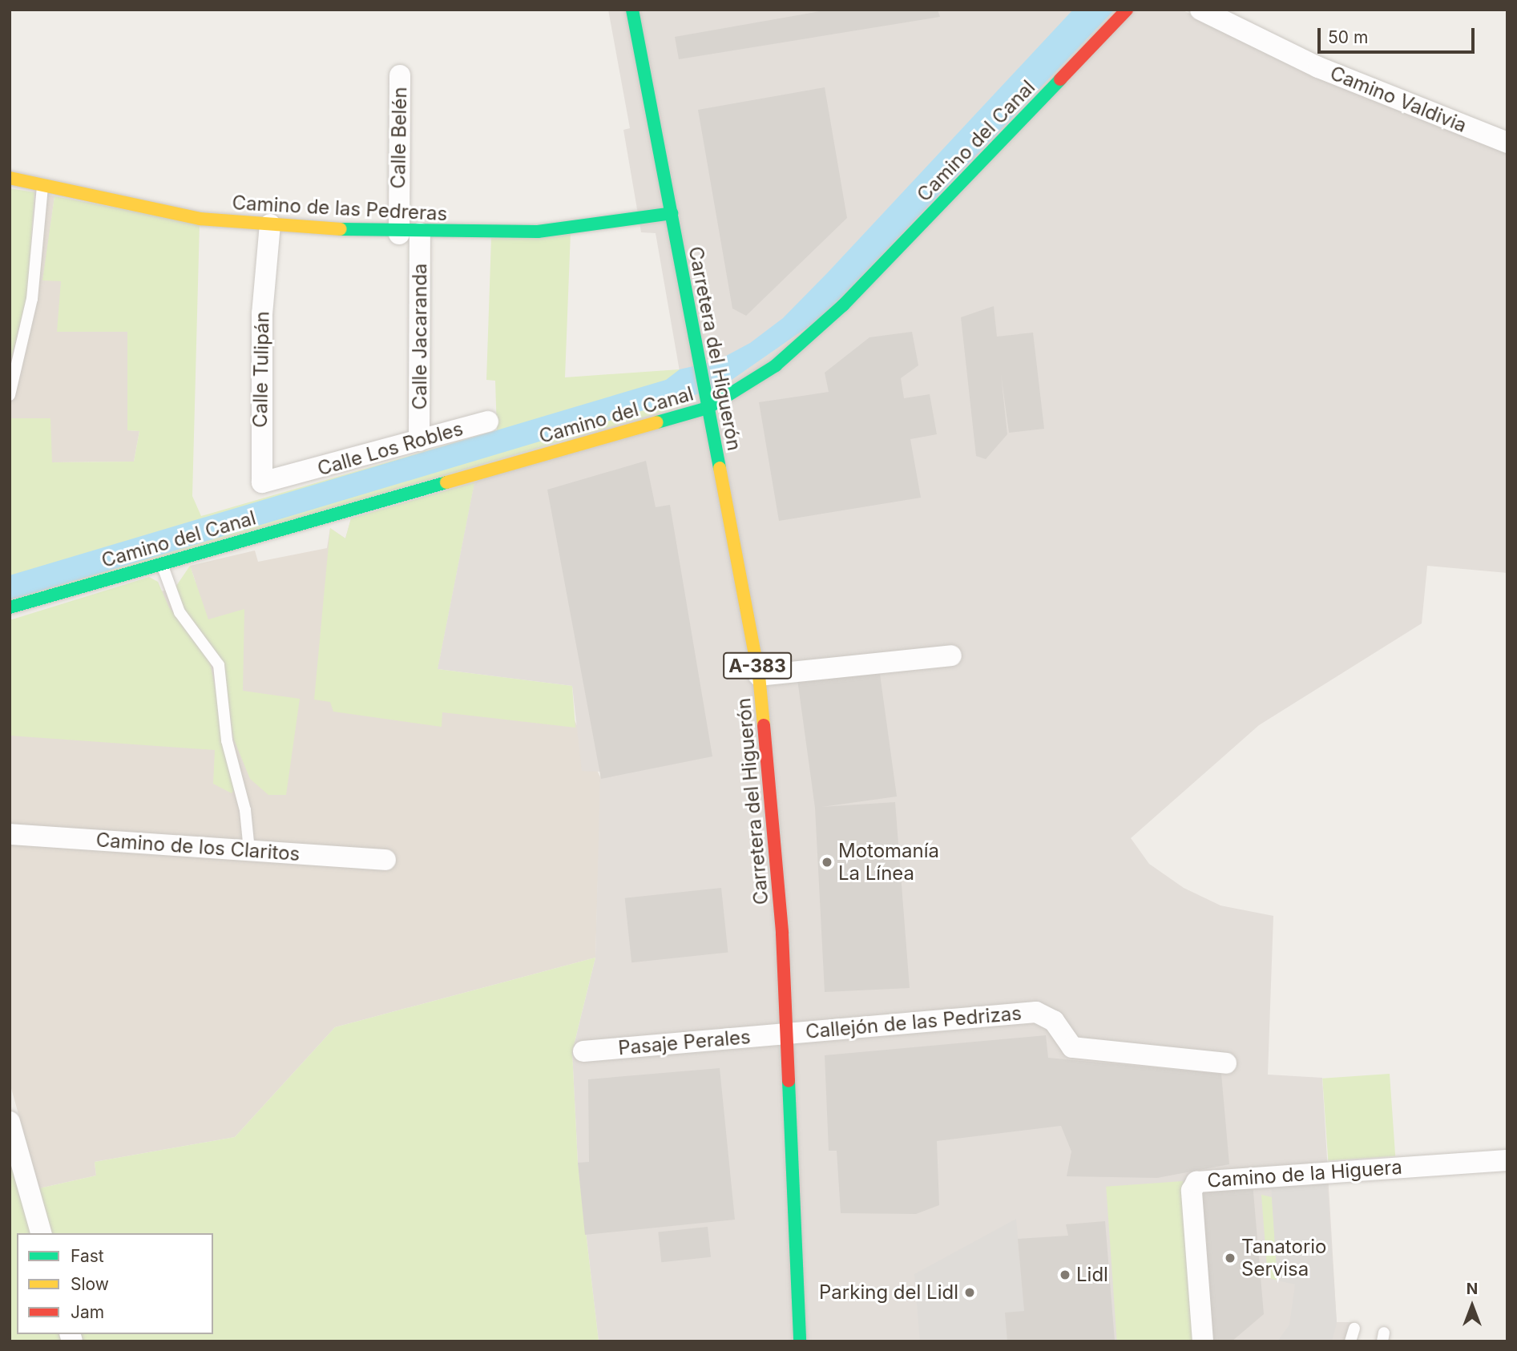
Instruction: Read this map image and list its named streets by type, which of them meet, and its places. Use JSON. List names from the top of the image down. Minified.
{"streets":{"street":["Camino Valdivia","Calle Belén","Camino del Canal","Camino de las Pedreras","Calle Jacaranda","Carretera del Higuerón","Calle Tulipán","Calle Los Robles","A-383","Camino de los Claritos","Callejón de las Pedrizas","Pasaje Perales","Camino de la Higuera"]},"crossings":[["Calle Belén","Camino de las Pedreras"],["Calle Belén","Calle Jacaranda"],["Camino del Canal","Carretera del Higuerón"],["Camino de las Pedreras","Calle Jacaranda"],["Camino de las Pedreras","Carretera del Higuerón"],["Camino de las Pedreras","Calle Tulipán"],["Calle Jacaranda","Calle Los Robles"],["Carretera del Higuerón","Callejón de las Pedrizas"],["Carretera del Higuerón","Pasaje Perales"],["Calle Tulipán","Calle Los Robles"],["Callejón de las Pedrizas","Pasaje Perales"]],"places":["Motomanía La Línea","Tanatorio Servisa","Lidl","Parking del Lidl"],"legend":["Fast","Slow","Jam"],"scale_bar":"50 m","north":"top"}
